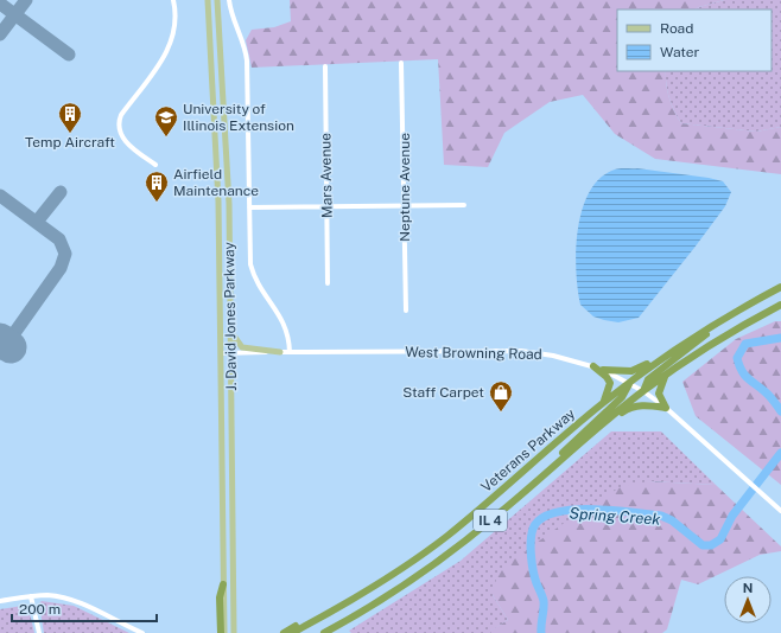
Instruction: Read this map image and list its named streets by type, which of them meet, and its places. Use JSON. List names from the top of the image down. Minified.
{"streets":{"highway":["Veterans Parkway","IL 4"],"main road":["J. David Jones Parkway"],"street":["Mars Avenue","Neptune Avenue","West Browning Road"]},"crossings":[["J. David Jones Parkway","West Browning Road"],["West Browning Road","Veterans Parkway"]],"water":["Spring Creek"],"places":{"building":["Temp Aircraft","Airfield Maintenance"],"school or university":["University of Illinois Extension"],"shop":["Staff Carpet"]},"legend":["Road","Water"],"scale_bar":"200 m","north":"top"}
